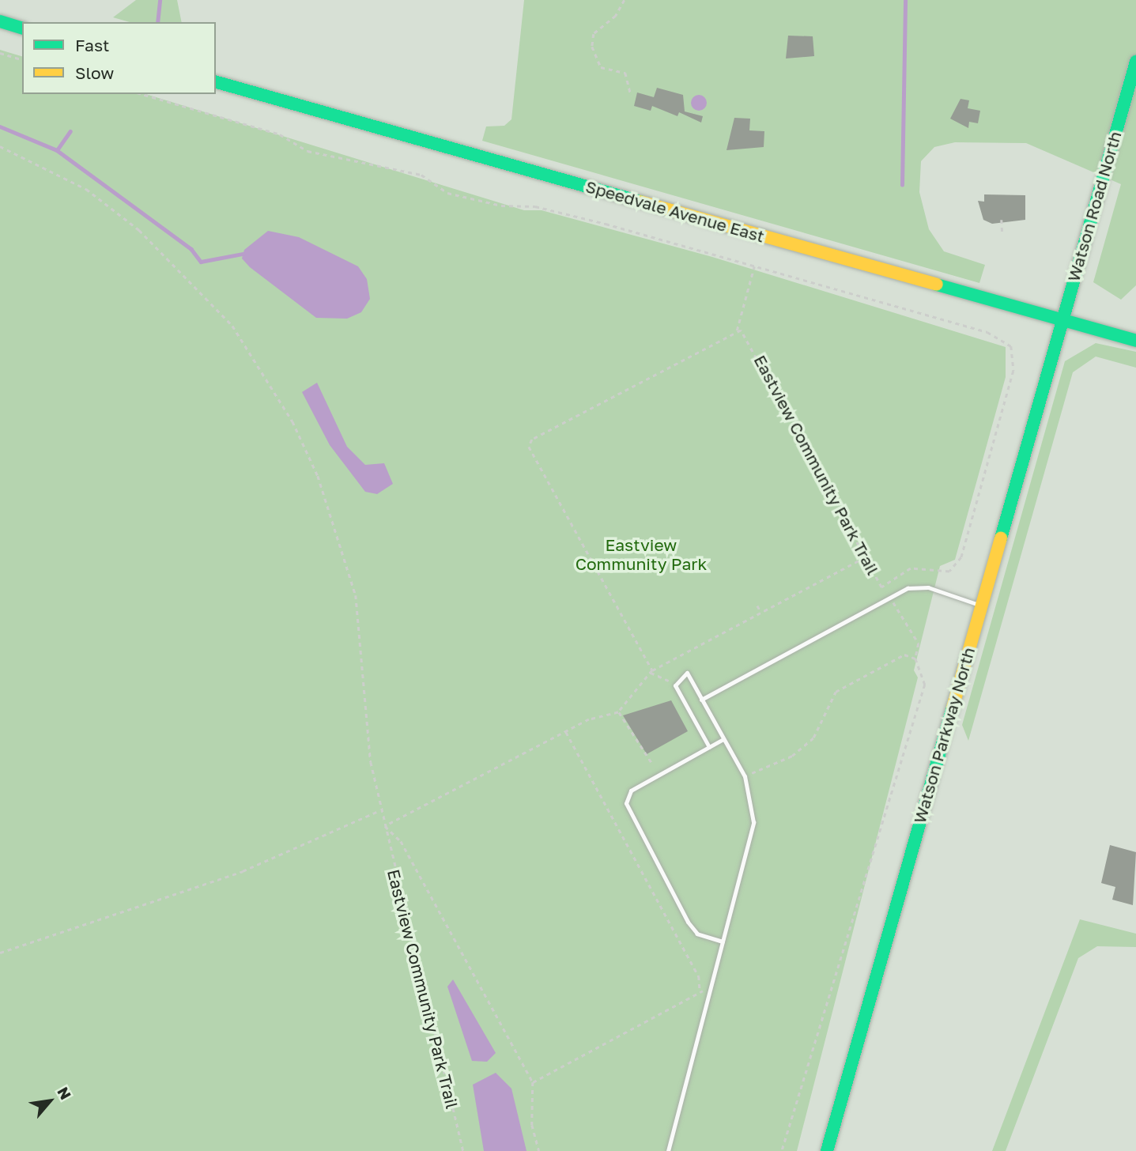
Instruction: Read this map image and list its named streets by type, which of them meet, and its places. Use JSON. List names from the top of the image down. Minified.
{"streets":{"main road":["Watson Road North","Speedvale Avenue East","Watson Parkway North"],"path":["Eastview Community Park Trail"]},"crossings":[["Watson Road North","Speedvale Avenue East"],["Watson Road North","Watson Parkway North"],["Speedvale Avenue East","Watson Parkway North"]],"parks":["Eastview Community Park"],"legend":["Fast","Slow"],"north":"top right"}
